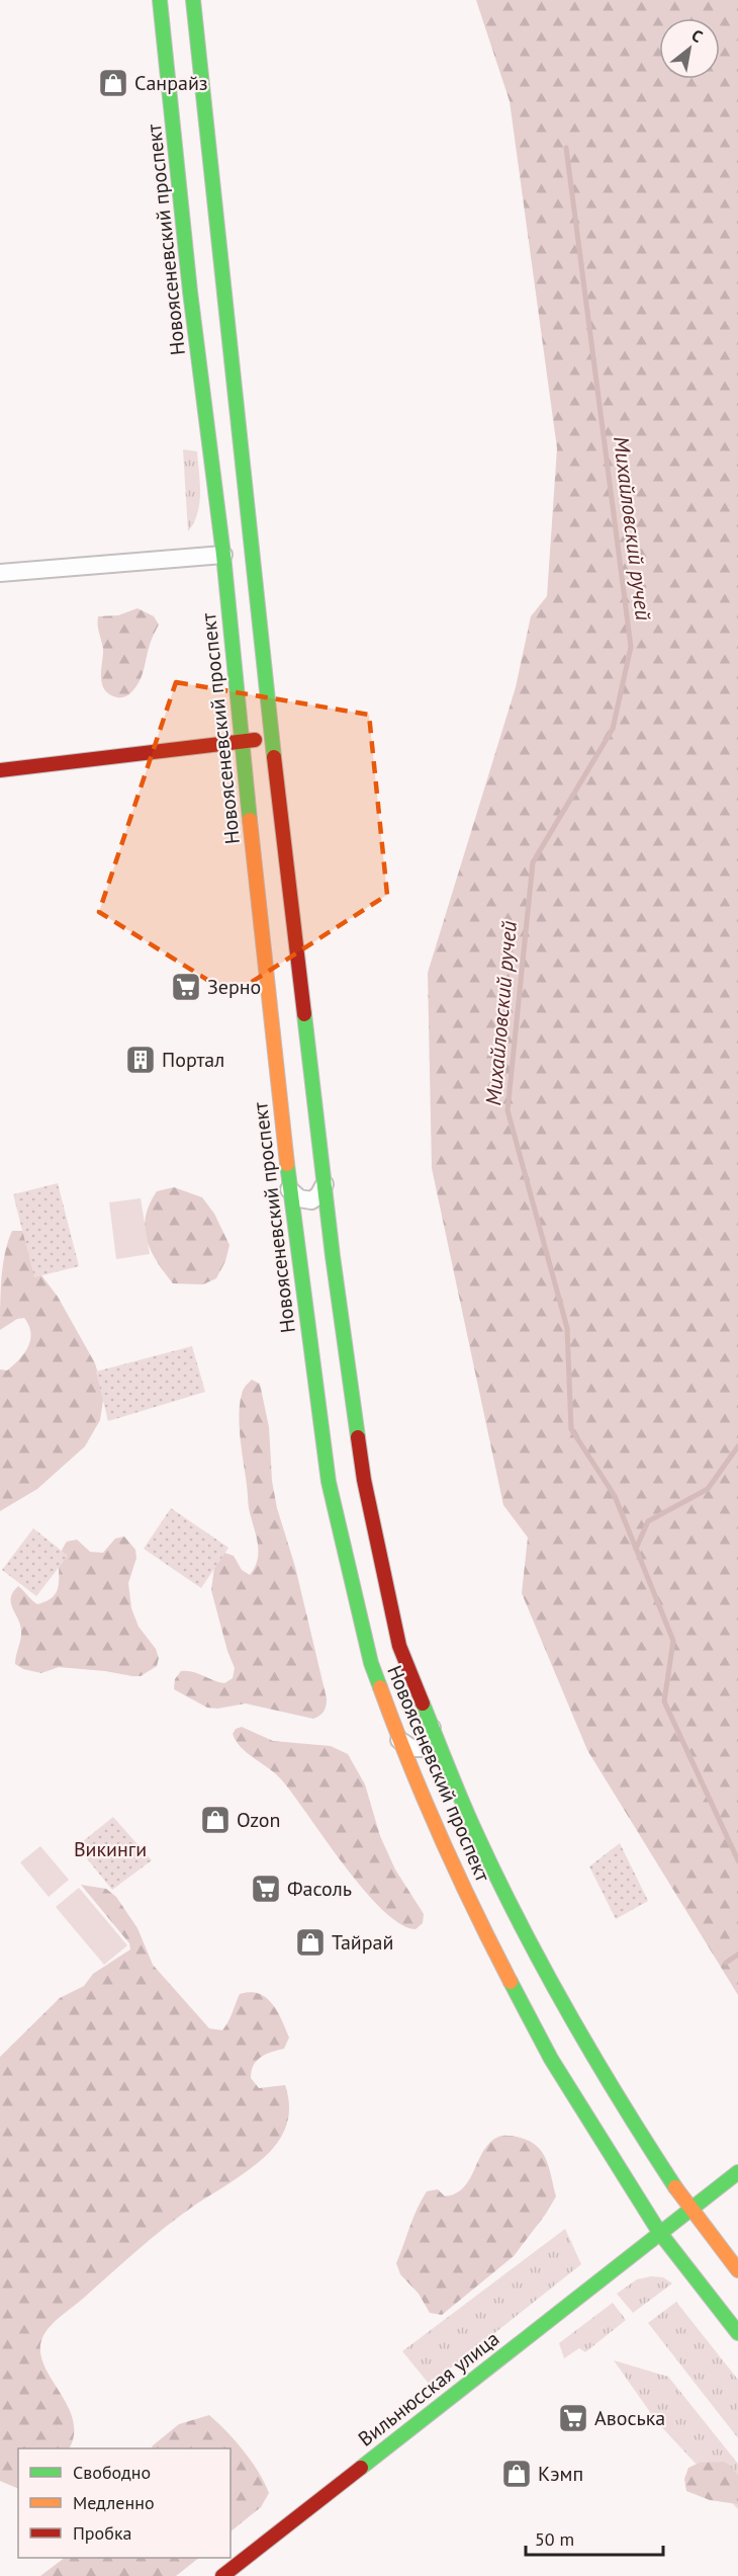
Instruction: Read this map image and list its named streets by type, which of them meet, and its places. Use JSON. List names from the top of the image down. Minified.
{"streets":{"main road":["Новоясеневский проспект","Вильнюсская улица"]},"crossings":[["Новоясеневский проспект","Вильнюсская улица"]],"water":["Михайловский ручей"],"parks":["Викинги"],"places":{"shop":["Санрайз","Ozon","Тайрай","Кэмп"],"supermarket":["Зерно","Фасоль","Авоська"],"building":["Портал"]},"legend":["Свободно","Медленно","Пробка"],"scale_bar":"50 m","north":"top right"}
